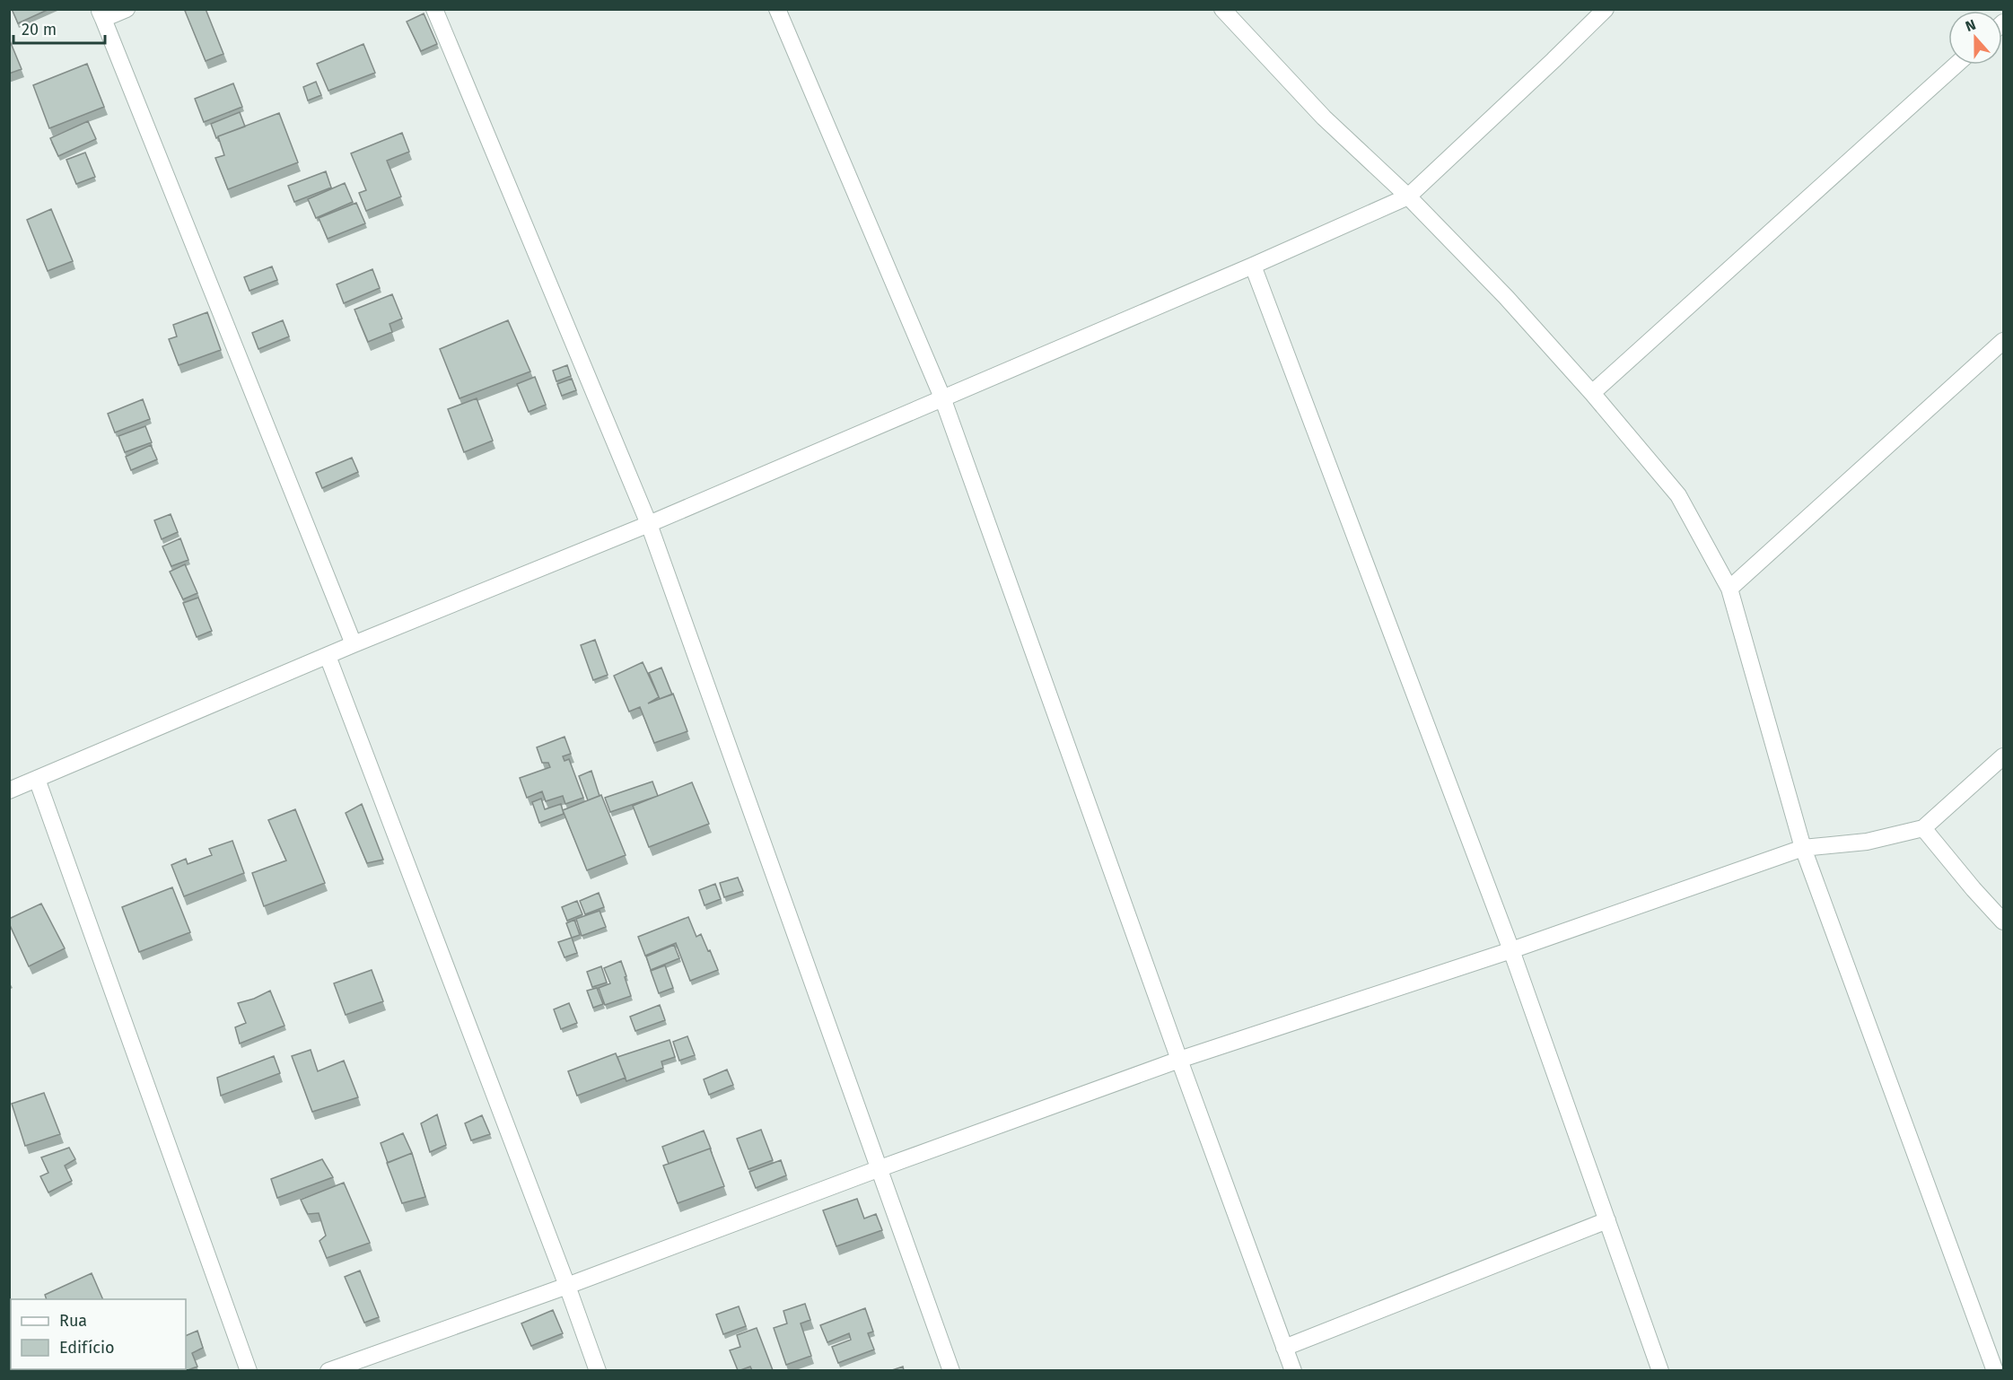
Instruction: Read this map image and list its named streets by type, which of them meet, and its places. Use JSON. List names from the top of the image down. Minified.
{"legend":["Rua","Edifício"],"scale_bar":"20 m","north":"top"}
